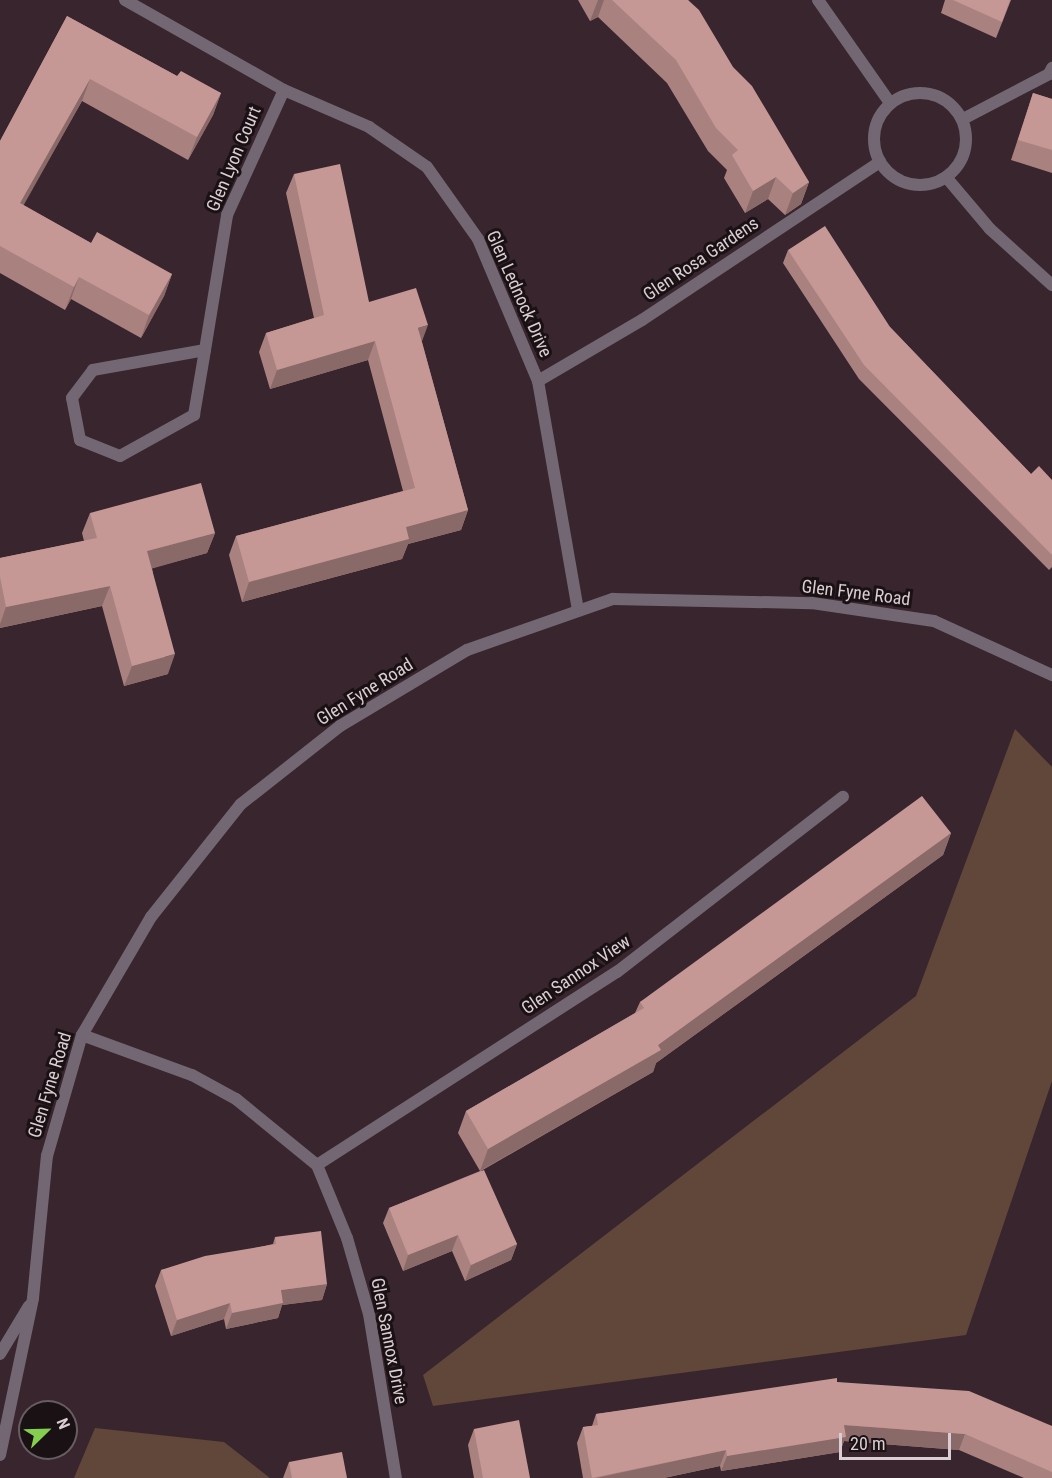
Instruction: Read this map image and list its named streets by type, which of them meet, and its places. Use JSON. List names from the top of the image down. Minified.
{"streets":{"street":["Glen Lyon Court","Glen Rosa Gardens","Glen Lednock Drive","Glen Fyne Road","Glen Sannox View","Glen Sannox Drive"]},"crossings":[["Glen Lyon Court","Glen Lednock Drive"],["Glen Rosa Gardens","Glen Lednock Drive"],["Glen Lednock Drive","Glen Fyne Road"],["Glen Fyne Road","Glen Sannox Drive"],["Glen Sannox View","Glen Sannox Drive"]],"scale_bar":"20 m","north":"top right"}
